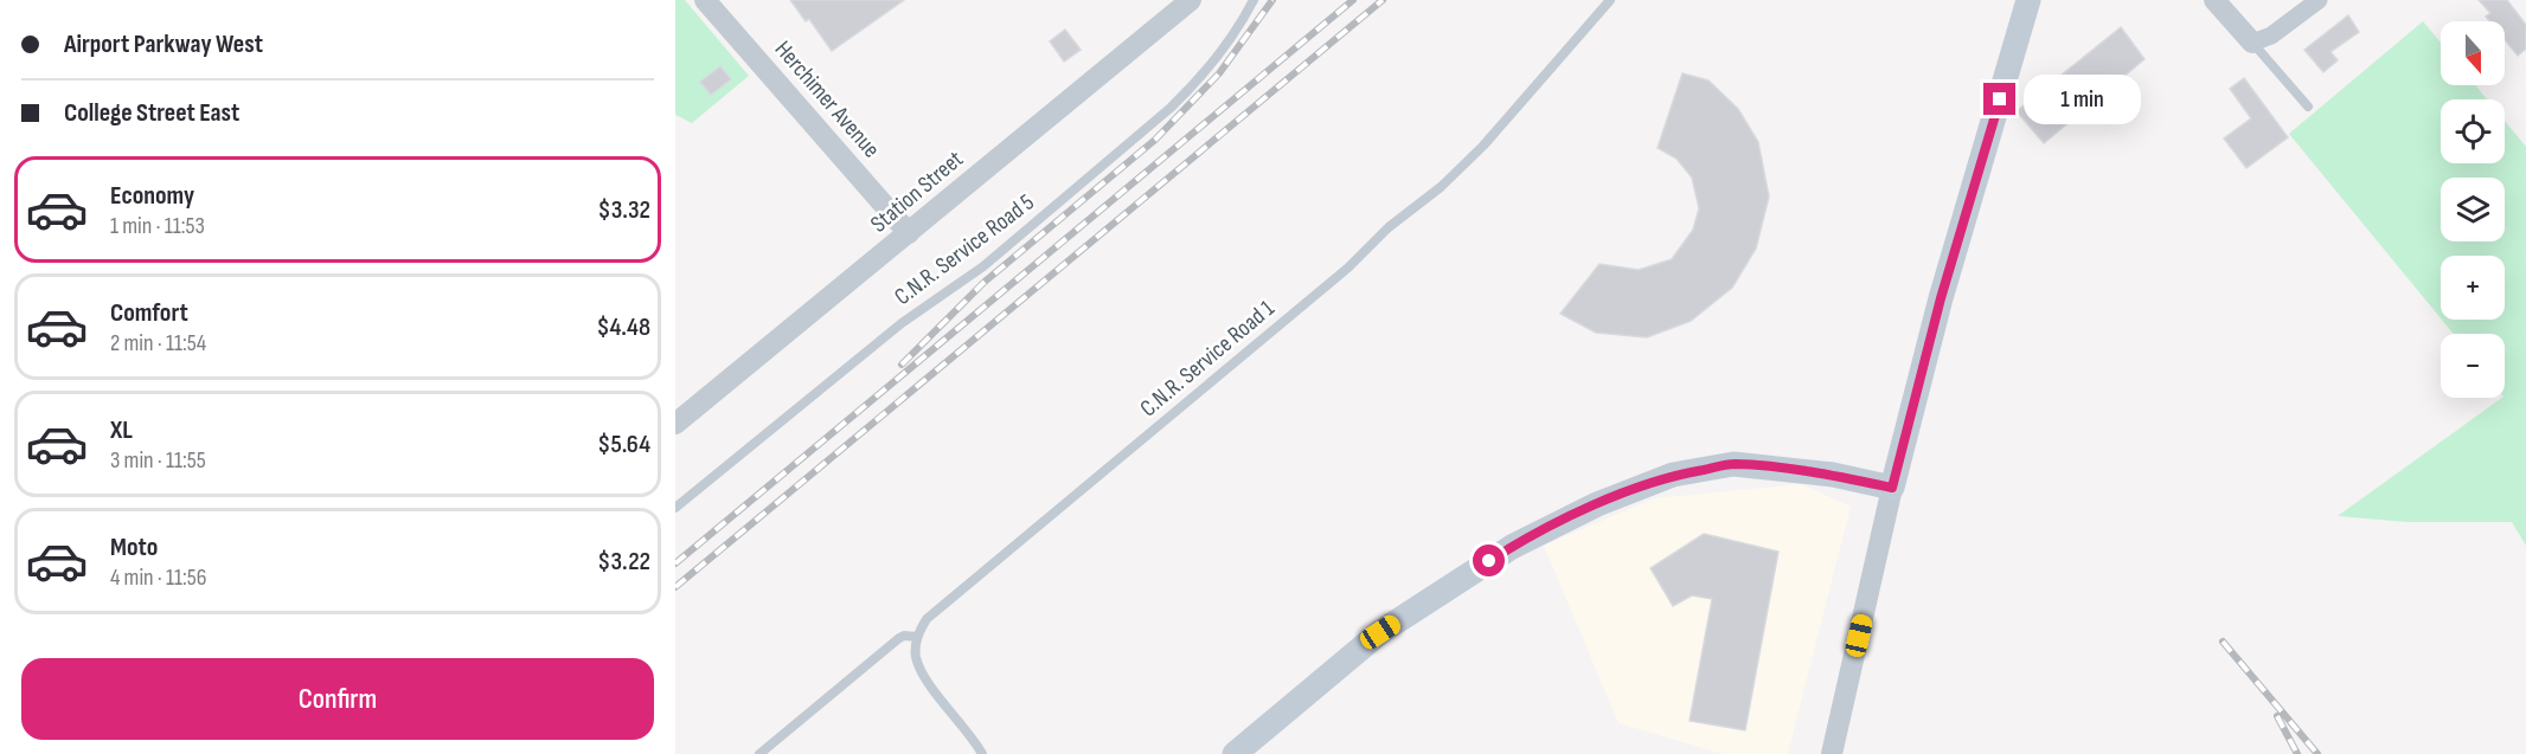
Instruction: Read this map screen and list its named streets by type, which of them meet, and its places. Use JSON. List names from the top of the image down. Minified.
{"streets":{"street":["Herchimer Avenue","Station Street"],"lane":["C.N.R. Service Road 5","C.N.R. Service Road 1"]},"crossings":[["Herchimer Avenue","Station Street"]],"north":"bottom","page":{"banner":["Airport Parkway West","College Street East"],"map_buttons":["+","−"],"bubble":"1 min","list":[{"name":"Economy","note":"1 min · 11:53","value":"$3.32"},{"name":"Comfort","note":"2 min · 11:54","value":"$4.48"},{"name":"XL","note":"3 min · 11:55","value":"$5.64"},{"name":"Moto","note":"4 min · 11:56","value":"$3.22"}],"buttons":"Confirm"}}
